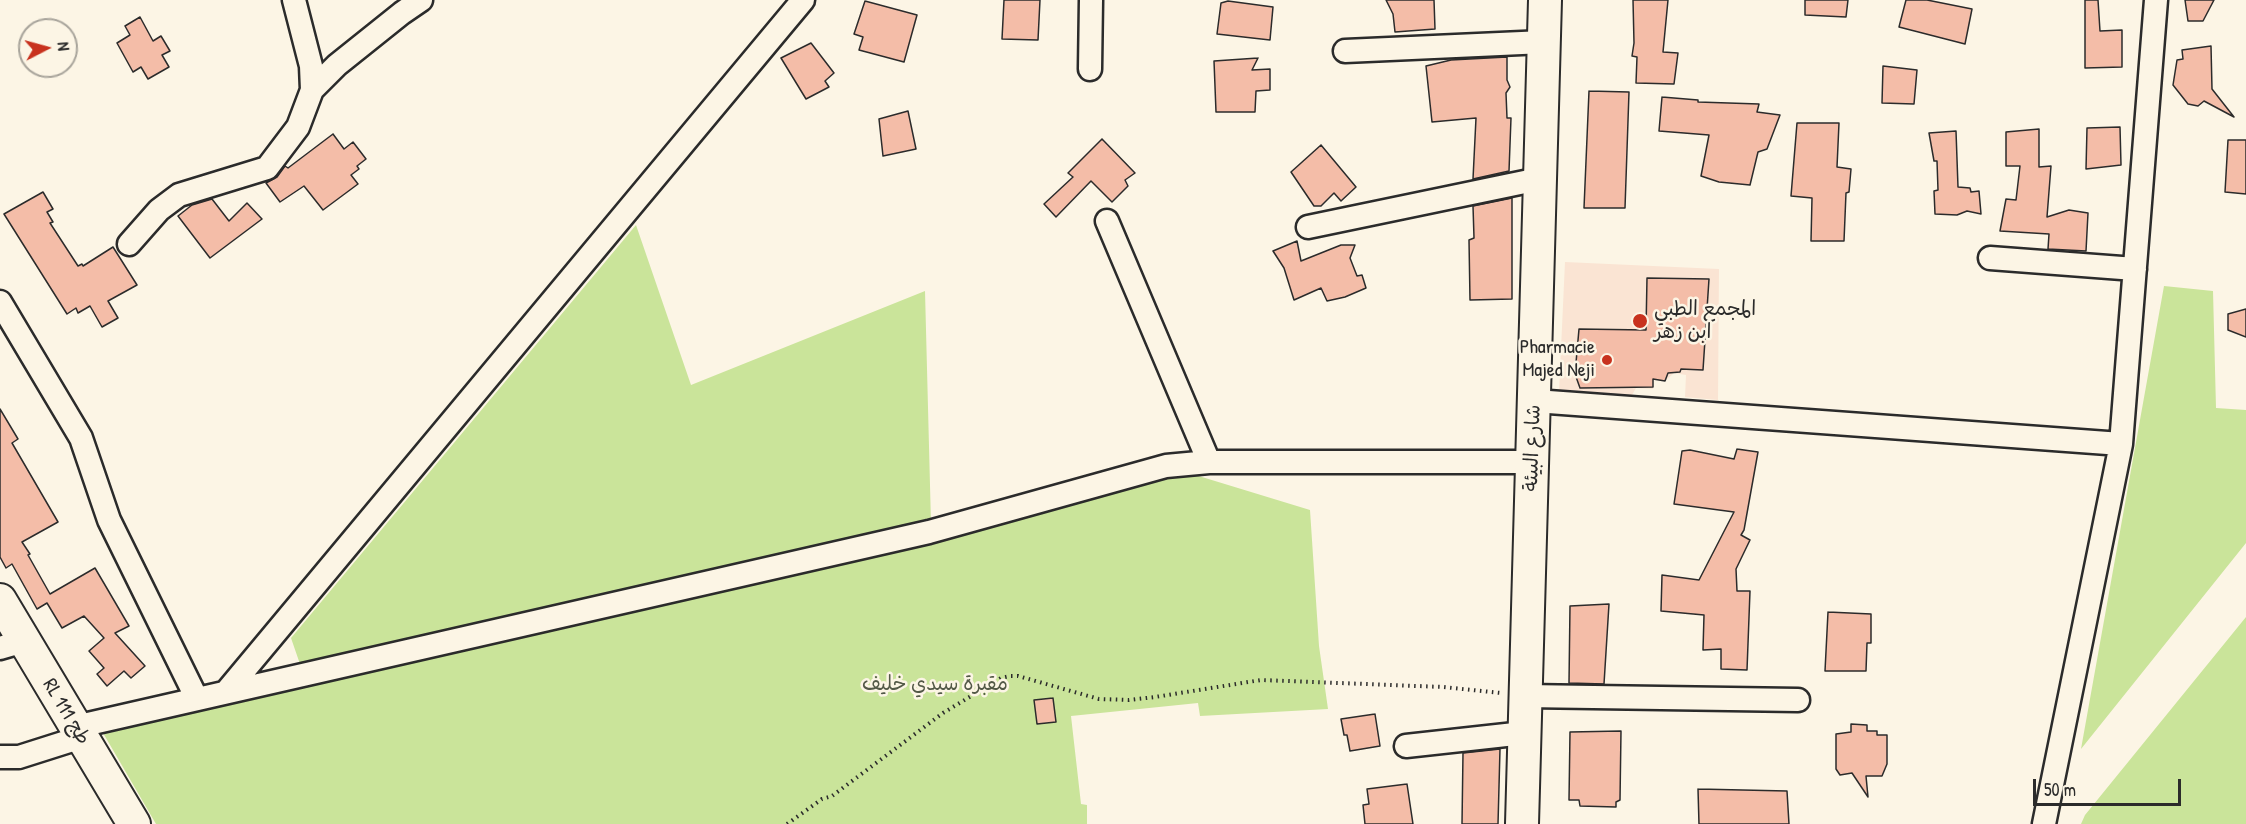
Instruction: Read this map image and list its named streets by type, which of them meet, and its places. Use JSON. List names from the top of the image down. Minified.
{"streets":{"street":["شارع البيئة","RL طج 111"]},"parks":["مقبرة سيدي خليف"],"places":["المجمع الطبي ابن زهر","Pharmacie Majed Neji"],"scale_bar":"50 m","north":"right"}
